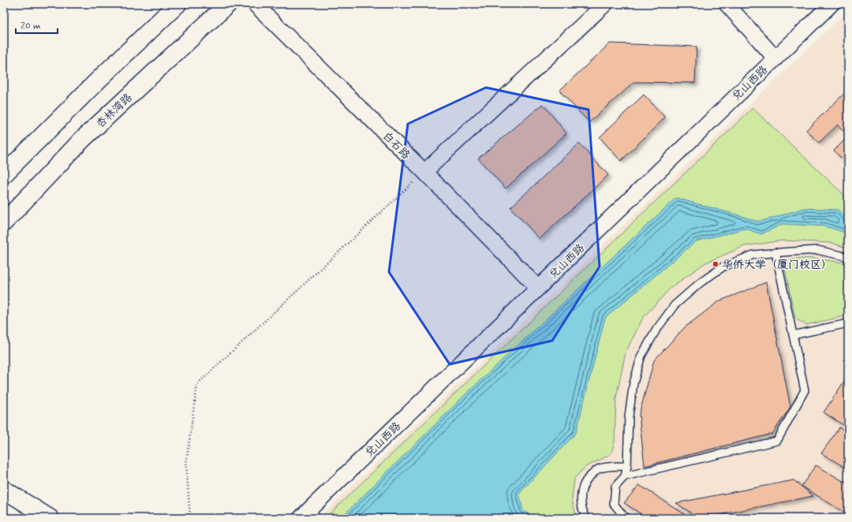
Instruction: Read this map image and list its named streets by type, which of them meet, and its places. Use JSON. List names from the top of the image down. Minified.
{"streets":{"main road":["杏林湾路"],"street":["兑山西路","白石路"]},"crossings":[["兑山西路","白石路"]],"places":["华侨大学（厦门校区）"],"scale_bar":"20 m"}
